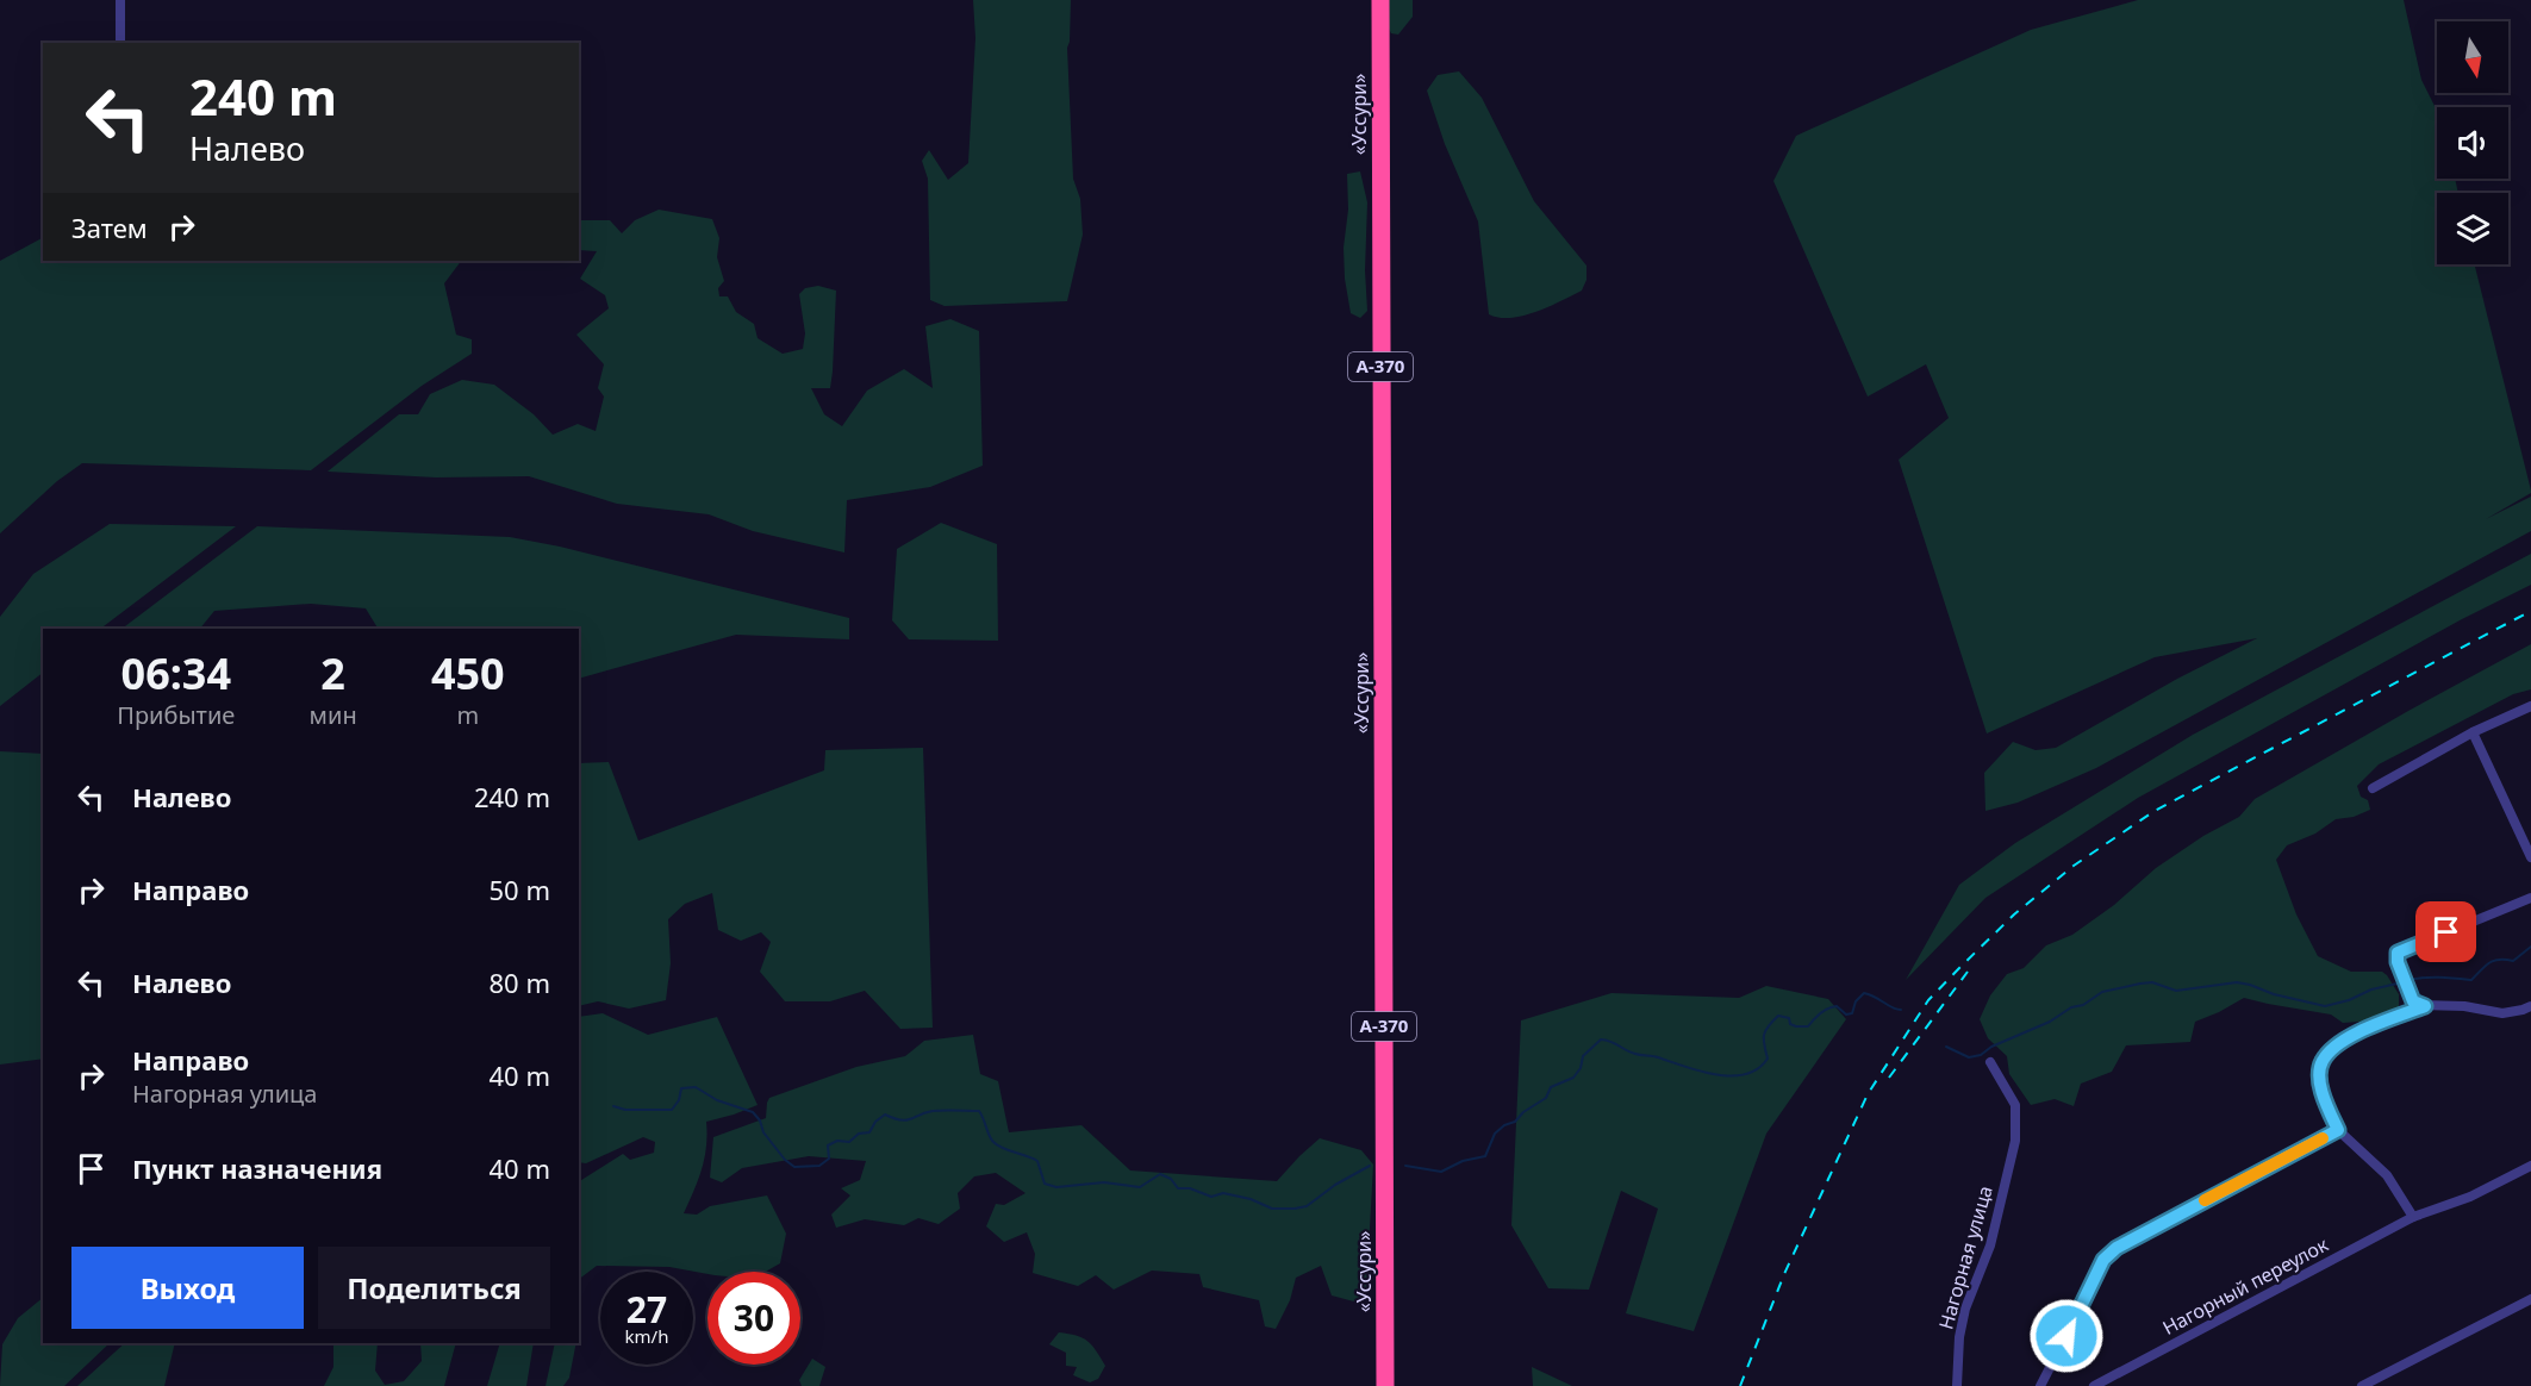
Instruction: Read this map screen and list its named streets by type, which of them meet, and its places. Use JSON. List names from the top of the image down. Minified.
{"streets":{"highway":["«Уссури»","А-370"],"street":["Нагорная улица","Нагорный переулок"]},"north":"bottom","page":{"turn":["240 m","Налево"],"then":"Затем","eta":["06:34","Прибытие","2","мин","450","m"],"list":[{"name":"Налево","value":"240 m"},{"name":"Направо","value":"50 m"},{"name":"Налево","value":"80 m"},{"name":"Направо","note":"Нагорная улица","value":"40 m"},{"name":"Пункт назначения","value":"40 m"}],"buttons":["Выход","Поделиться"],"speed":"27 km/h","limit":"30"}}
